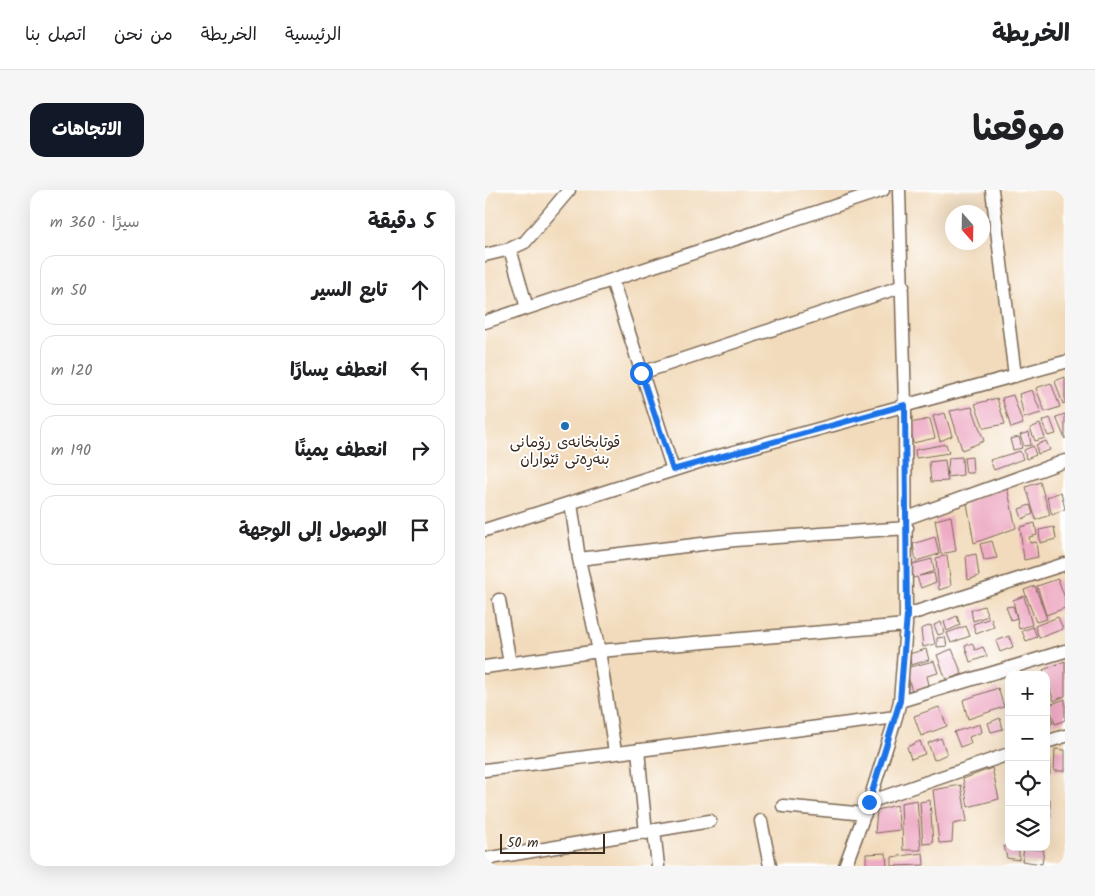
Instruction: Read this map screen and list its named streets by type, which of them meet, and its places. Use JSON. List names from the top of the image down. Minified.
{"places":["قوتابخانەی رۆمانی بنەرِەتی ئێواران"],"scale_bar":"50 m","north":"bottom","page":{"header":"الخريطة","nav":["الرئيسية","الخريطة","من نحن","اتصل بنا"],"title":"موقعنا","buttons":"الاتجاهات","heading":["5 دقيقة","سيرًا · 360 m"],"list":[["تابع السير","50 m"],["انعطف يسارًا","120 m"],["انعطف يمينًا","190 m"],"الوصول إلى الوجهة"],"map_buttons":["+","−"],"scale":"50 m"}}
